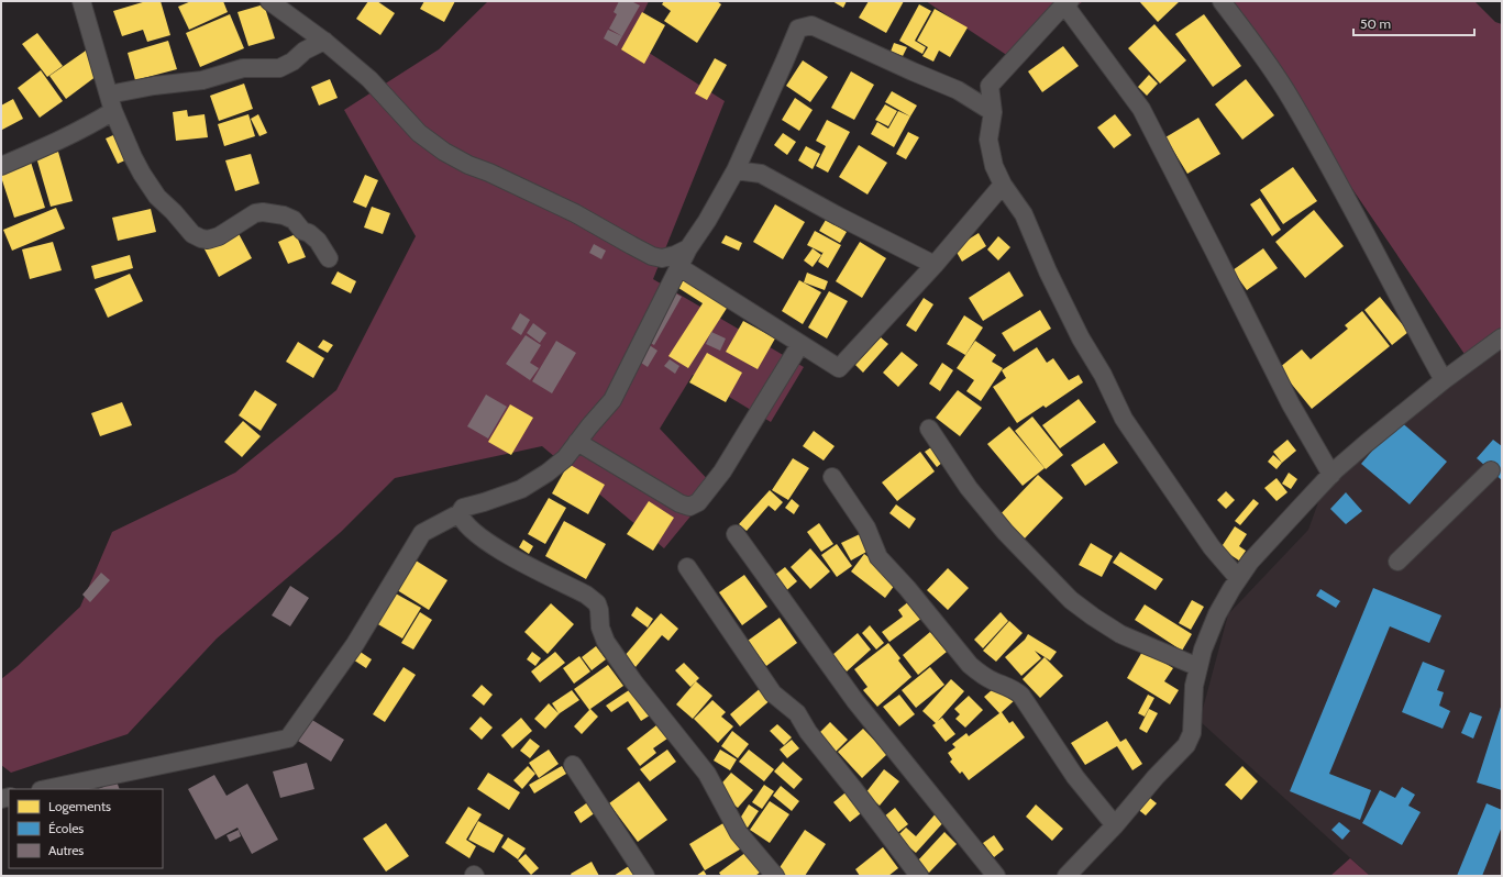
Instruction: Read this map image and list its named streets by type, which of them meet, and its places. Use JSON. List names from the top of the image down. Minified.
{"legend":["Logements","Écoles","Autres"],"scale_bar":"50 m"}
